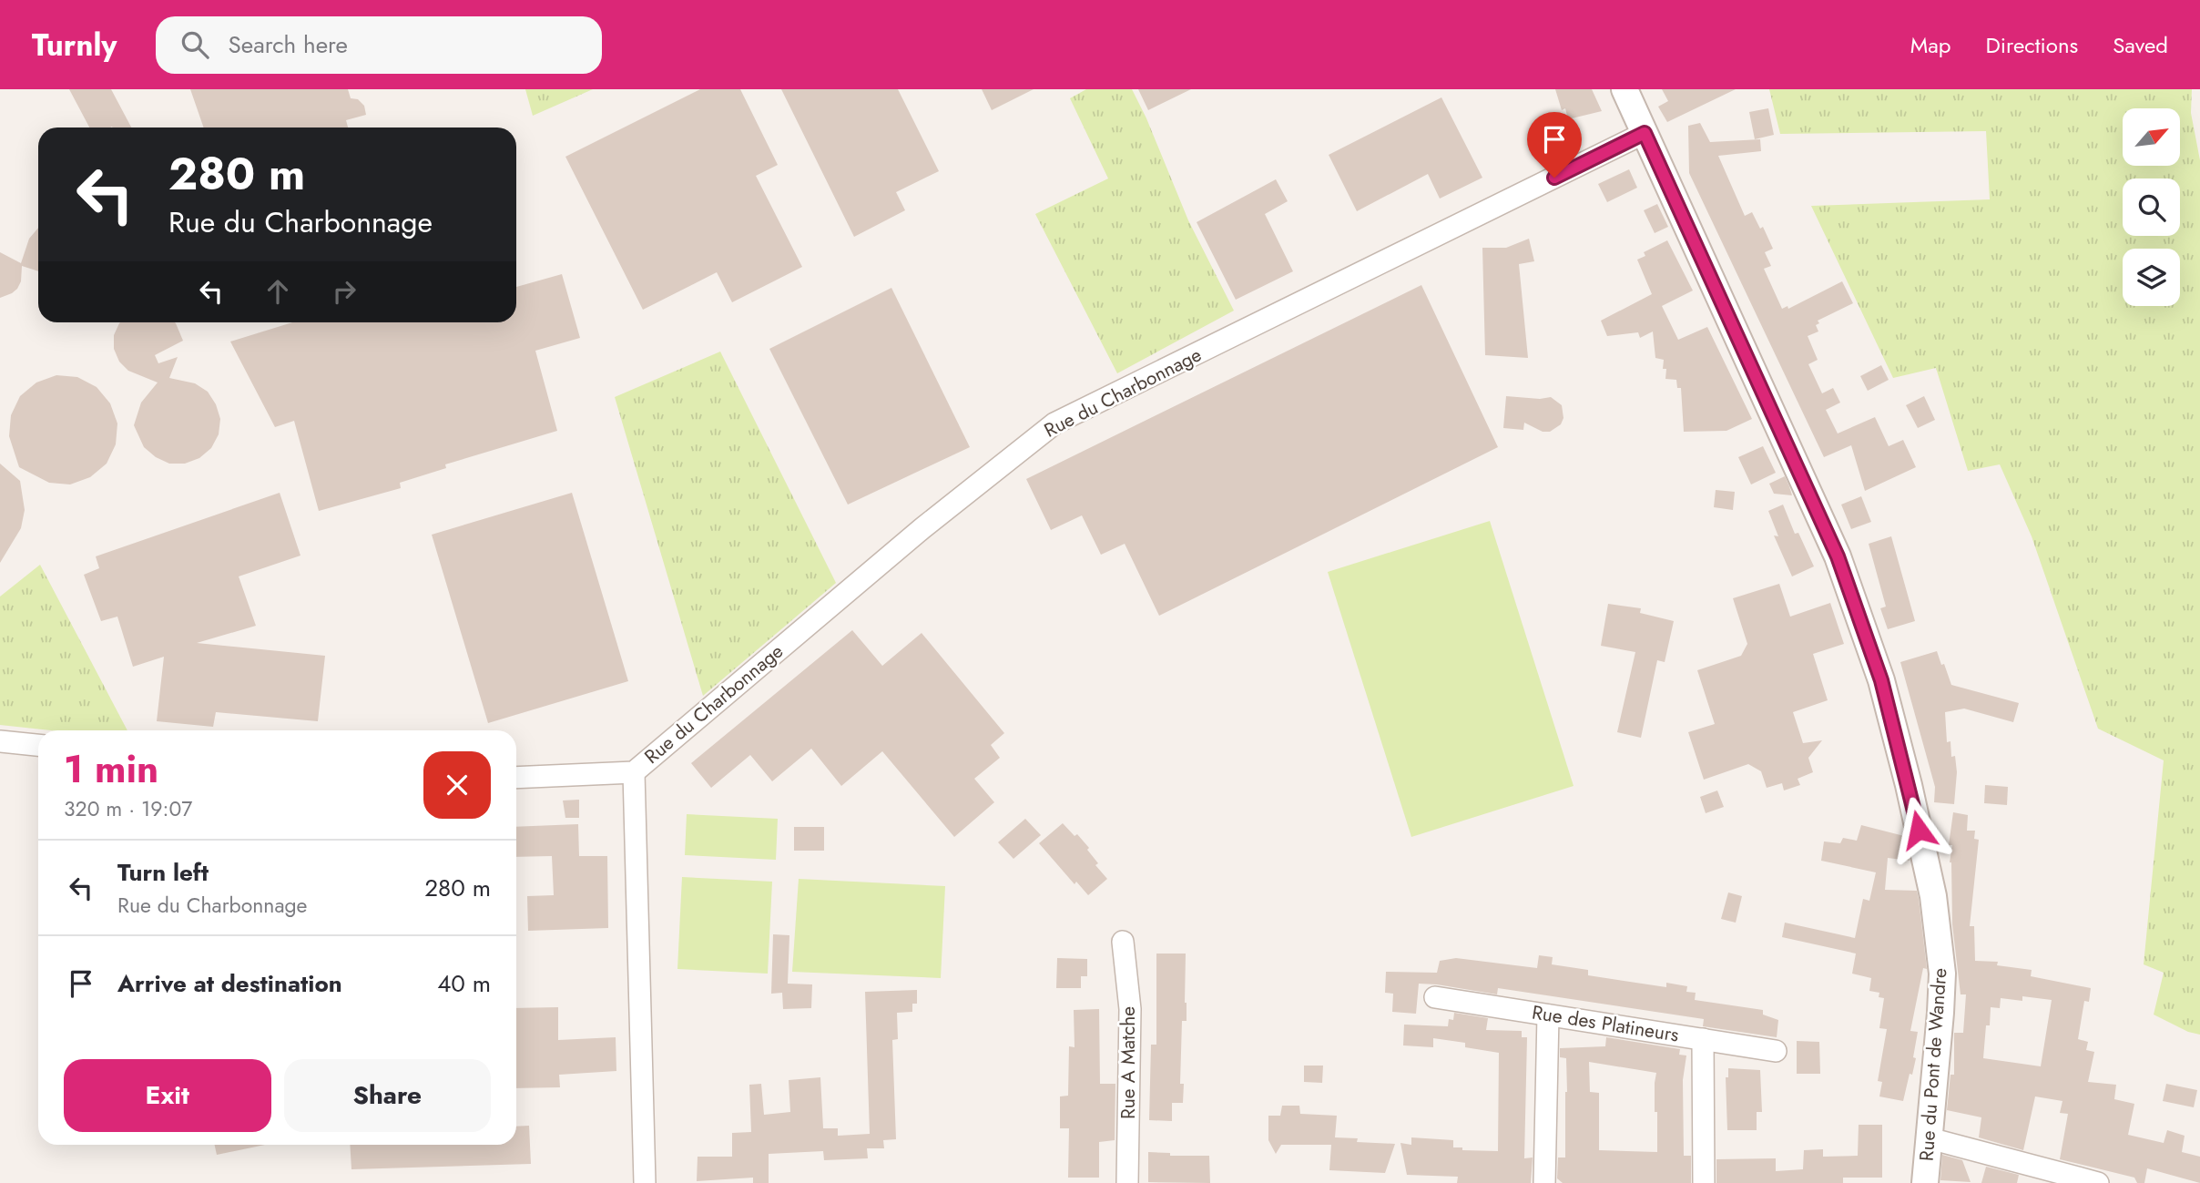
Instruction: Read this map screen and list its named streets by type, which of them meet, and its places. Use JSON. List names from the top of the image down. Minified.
{"streets":{"street":["Rue du Charbonnage","Rue des Platineurs","Rue A Matche","Rue du Pont de Wandre"]},"crossings":[["Rue du Charbonnage","Rue du Pont de Wandre"]],"north":"top right","page":{"header":"Turnly","search":"Search here","nav":["Map","Directions","Saved"],"turn":["280 m","Rue du Charbonnage"],"heading":["1 min","320 m · 19:07"],"list":[{"name":"Turn left","note":"Rue du Charbonnage","value":"280 m"},{"name":"Arrive at destination","value":"40 m"}],"buttons":["Exit","Share"]}}
